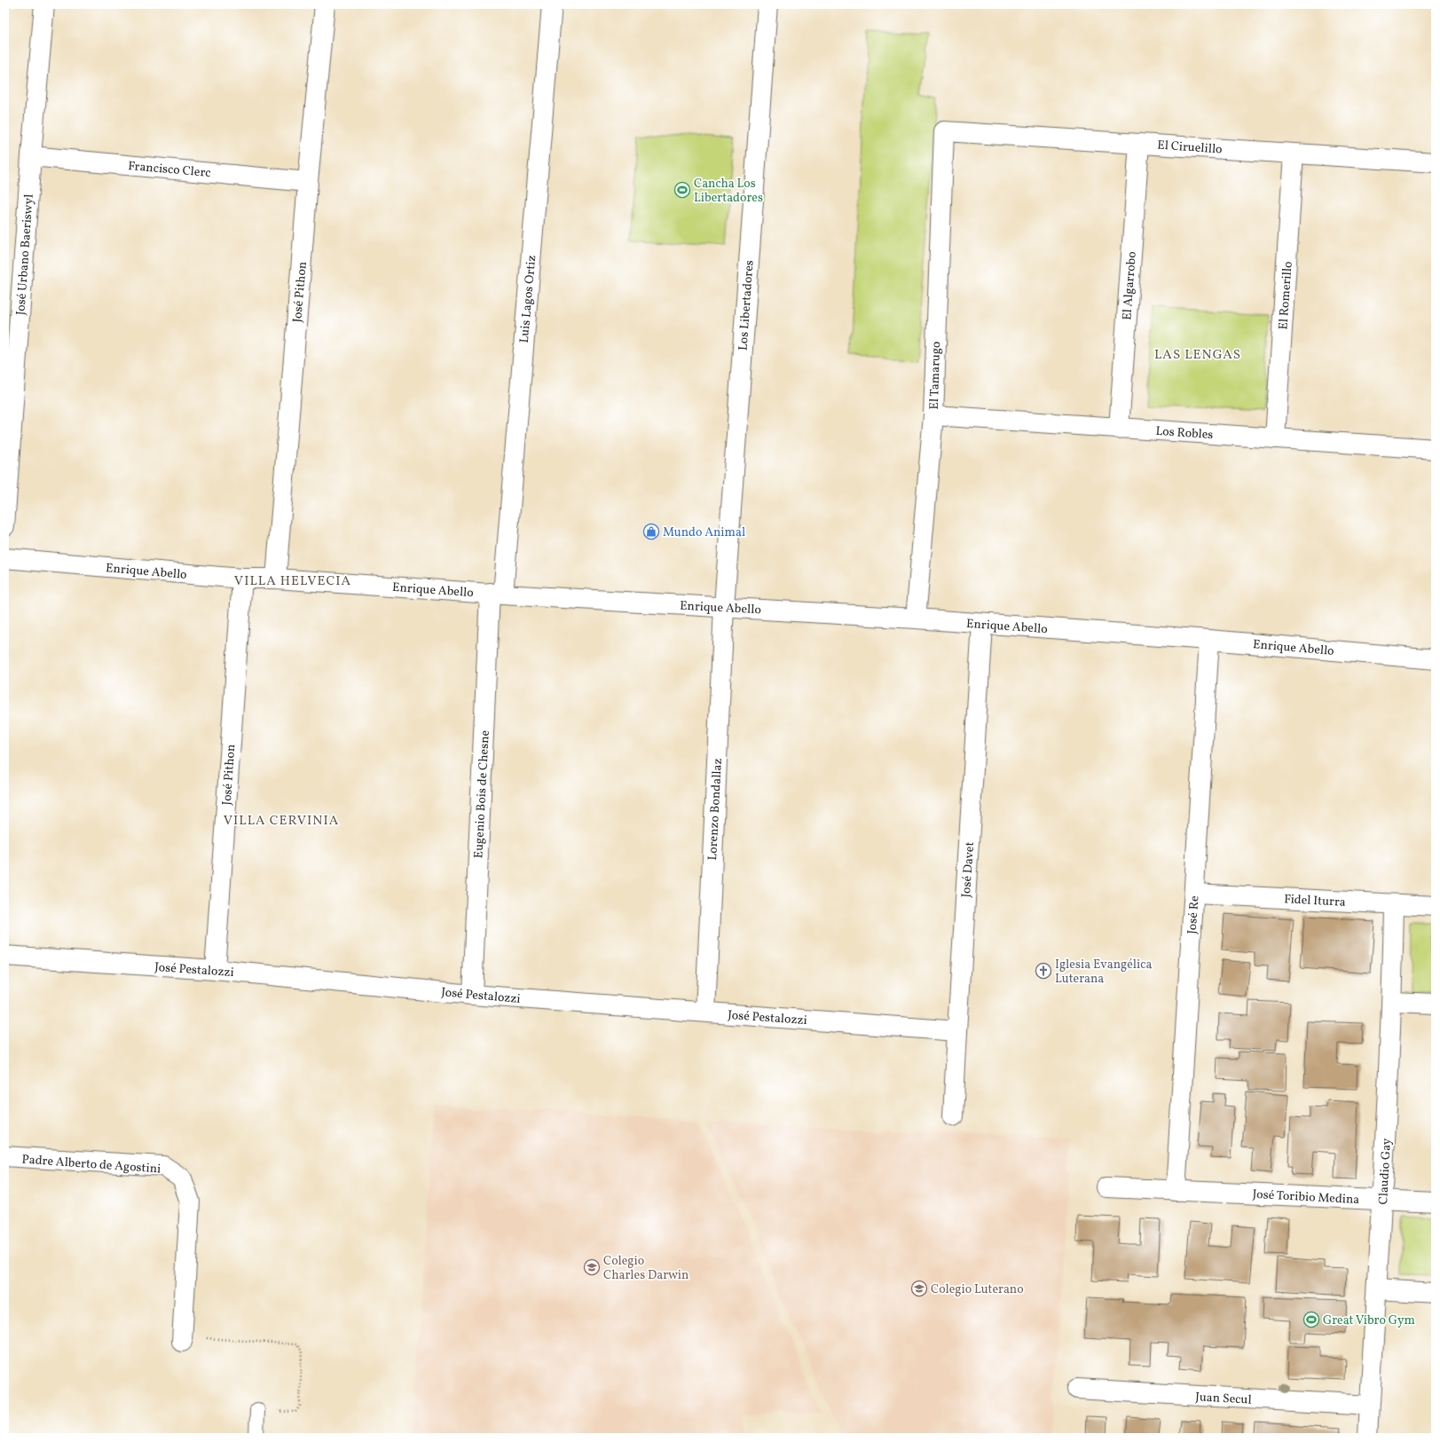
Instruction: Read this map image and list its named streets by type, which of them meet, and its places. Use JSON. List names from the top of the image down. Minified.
{"streets":{"street":["El Ciruelillo","Francisco Clerc","José Urbano Baeriswyl","El Algarrobo","José Pithon","El Romerillo","Luis Lagos Ortiz","Los Libertadores","El Tamarugo","Los Robles","Enrique Abello","Eugenio Bois de Chesne","Lorenzo Bondallaz","José Davet","Fidel Iturra","José Re","José Pestalozzi","Padre Alberto de Agostini","Claudio Gay","José Toribio Medina","Juan Secul"]},"crossings":[["El Ciruelillo","El Algarrobo"],["El Ciruelillo","El Romerillo"],["El Ciruelillo","El Tamarugo"],["Francisco Clerc","José Urbano Baeriswyl"],["Francisco Clerc","José Pithon"],["El Algarrobo","Los Robles"],["José Pithon","Enrique Abello"],["José Pithon","José Pestalozzi"],["El Romerillo","Los Robles"],["Luis Lagos Ortiz","Enrique Abello"],["Luis Lagos Ortiz","Eugenio Bois de Chesne"],["Los Libertadores","Enrique Abello"],["Los Libertadores","Lorenzo Bondallaz"],["El Tamarugo","Los Robles"],["El Tamarugo","Enrique Abello"],["Enrique Abello","Eugenio Bois de Chesne"],["Enrique Abello","Lorenzo Bondallaz"],["Enrique Abello","José Davet"],["Enrique Abello","José Re"],["Eugenio Bois de Chesne","José Pestalozzi"],["Lorenzo Bondallaz","José Pestalozzi"],["José Davet","José Pestalozzi"],["Fidel Iturra","José Re"],["Fidel Iturra","Claudio Gay"],["José Re","José Toribio Medina"],["Claudio Gay","José Toribio Medina"],["Claudio Gay","Juan Secul"]],"districts":["LAS LENGAS","VILLA HELVECIA","VILLA CERVINIA"],"places":{"sports":["Cancha Los Libertadores","Great Vibro Gym"],"shop":["Mundo Animal"],"church":["Iglesia Evangélica Luterana"],"school or university":["Colegio Charles Darwin","Colegio Luterano"]}}
